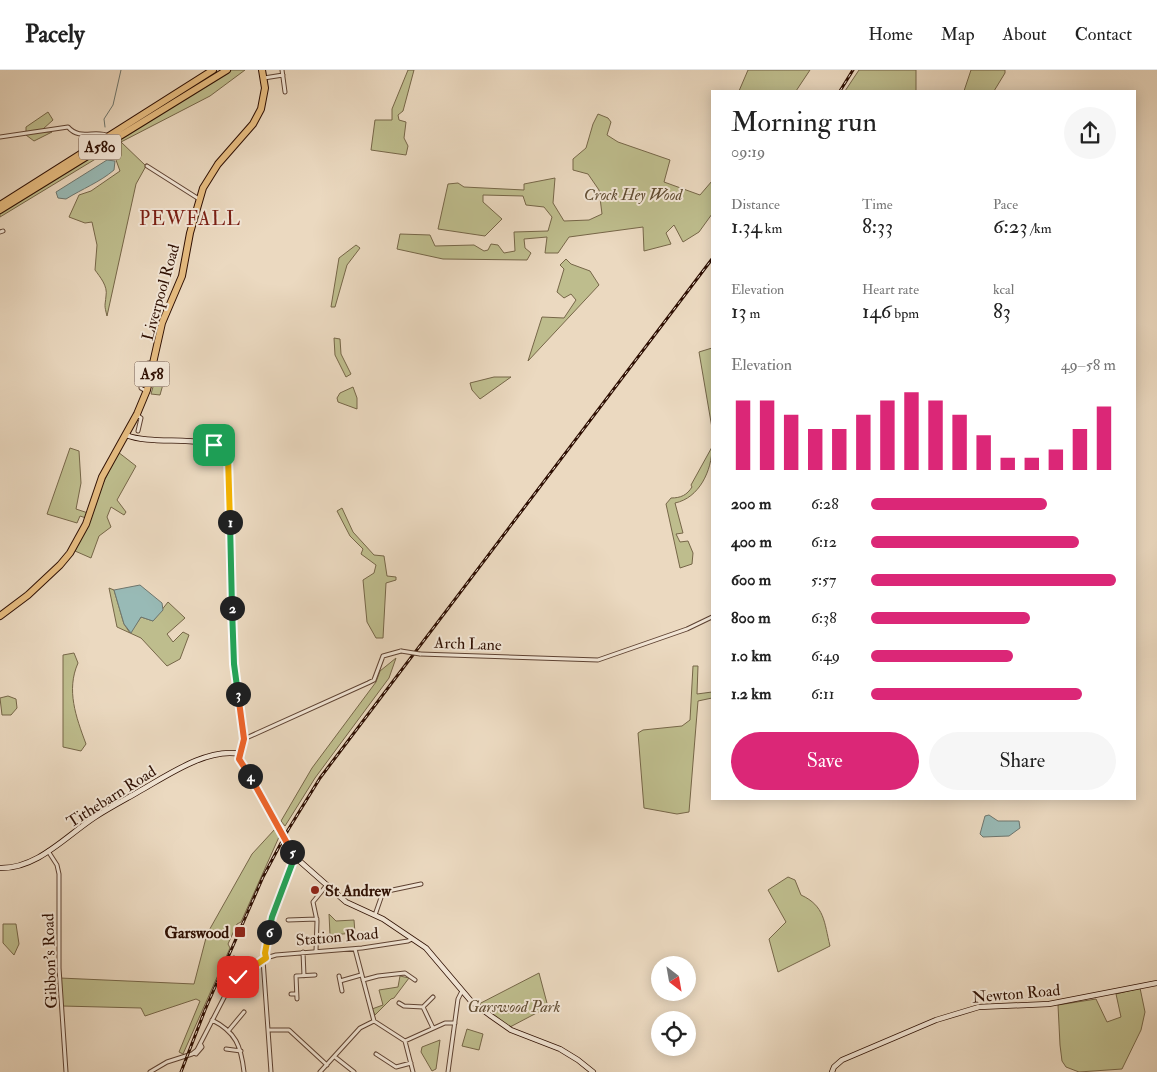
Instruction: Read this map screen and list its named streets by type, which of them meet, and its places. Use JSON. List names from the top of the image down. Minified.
{"streets":{"highway":["A580","Liverpool Road","A58"],"street":["Arch Lane","Tithebarn Road","Station Road","Gibbon's Road","Newton Road"]},"crossings":[["Tithebarn Road","Gibbon's Road"]],"districts":["PEWFALL"],"parks":["Crock Hey Wood","Garswood Park"],"places":{"other":["St Andrew"],"transit":["Garswood"]},"north":"bottom right","page":{"header":"Pacely","nav":["Home","Map","About","Contact"],"heading":["Morning run","09:19"],"stats":[["Distance","1.34 km"],["Time","8:33"],["Pace","6:23 /km"],["Elevation","13 m"],["Heart rate","146 bpm"],["kcal","83"]],"chart":["Elevation","49–58 m"],"list":[{"name":"200 m","note":"6:28"},{"name":"400 m","note":"6:12"},{"name":"600 m","note":"5:57"},{"name":"800 m","note":"6:38"},{"name":"1.0 km","note":"6:49"},{"name":"1.2 km","note":"6:11"}],"pins":["1","2","3","4","5","6"],"buttons":["Save","Share"]}}
